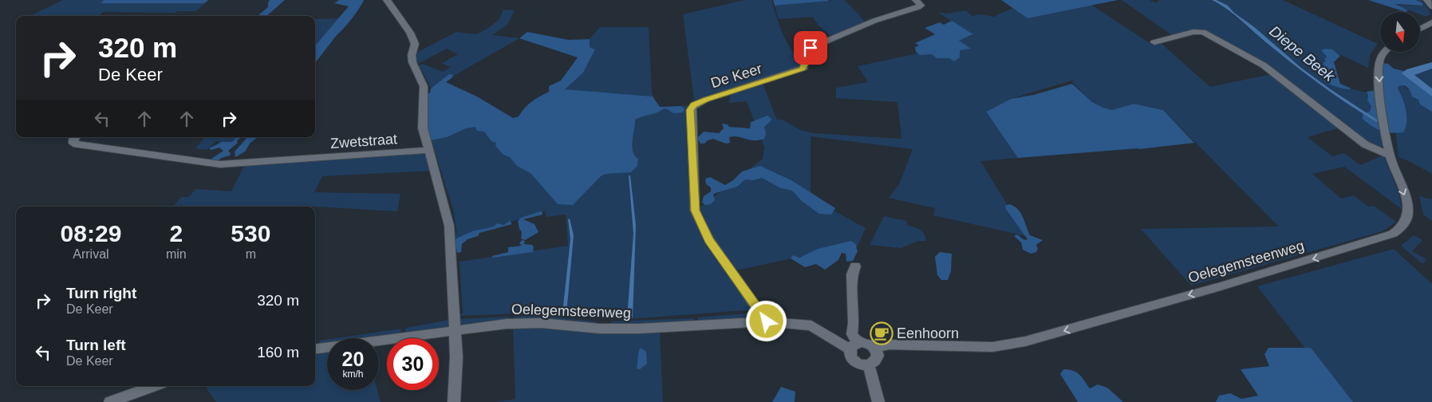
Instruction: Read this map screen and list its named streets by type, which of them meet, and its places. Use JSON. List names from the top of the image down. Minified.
{"streets":{"street":["De Keer","Zwetstraat","Oelegemsteenweg"]},"crossings":[["De Keer","Oelegemsteenweg"]],"one_way":["Oelegemsteenweg"],"water":["Diepe Beek"],"places":{"cafe":["Eenhoorn"]},"north":"bottom","page":{"turn":["320 m","De Keer"],"eta":["08:29","Arrival","2","min","530","m"],"list":[{"name":"Turn right","note":"De Keer","value":"320 m"},{"name":"Turn left","note":"De Keer","value":"160 m"}],"speed":"20 km/h","limit":"30"}}
